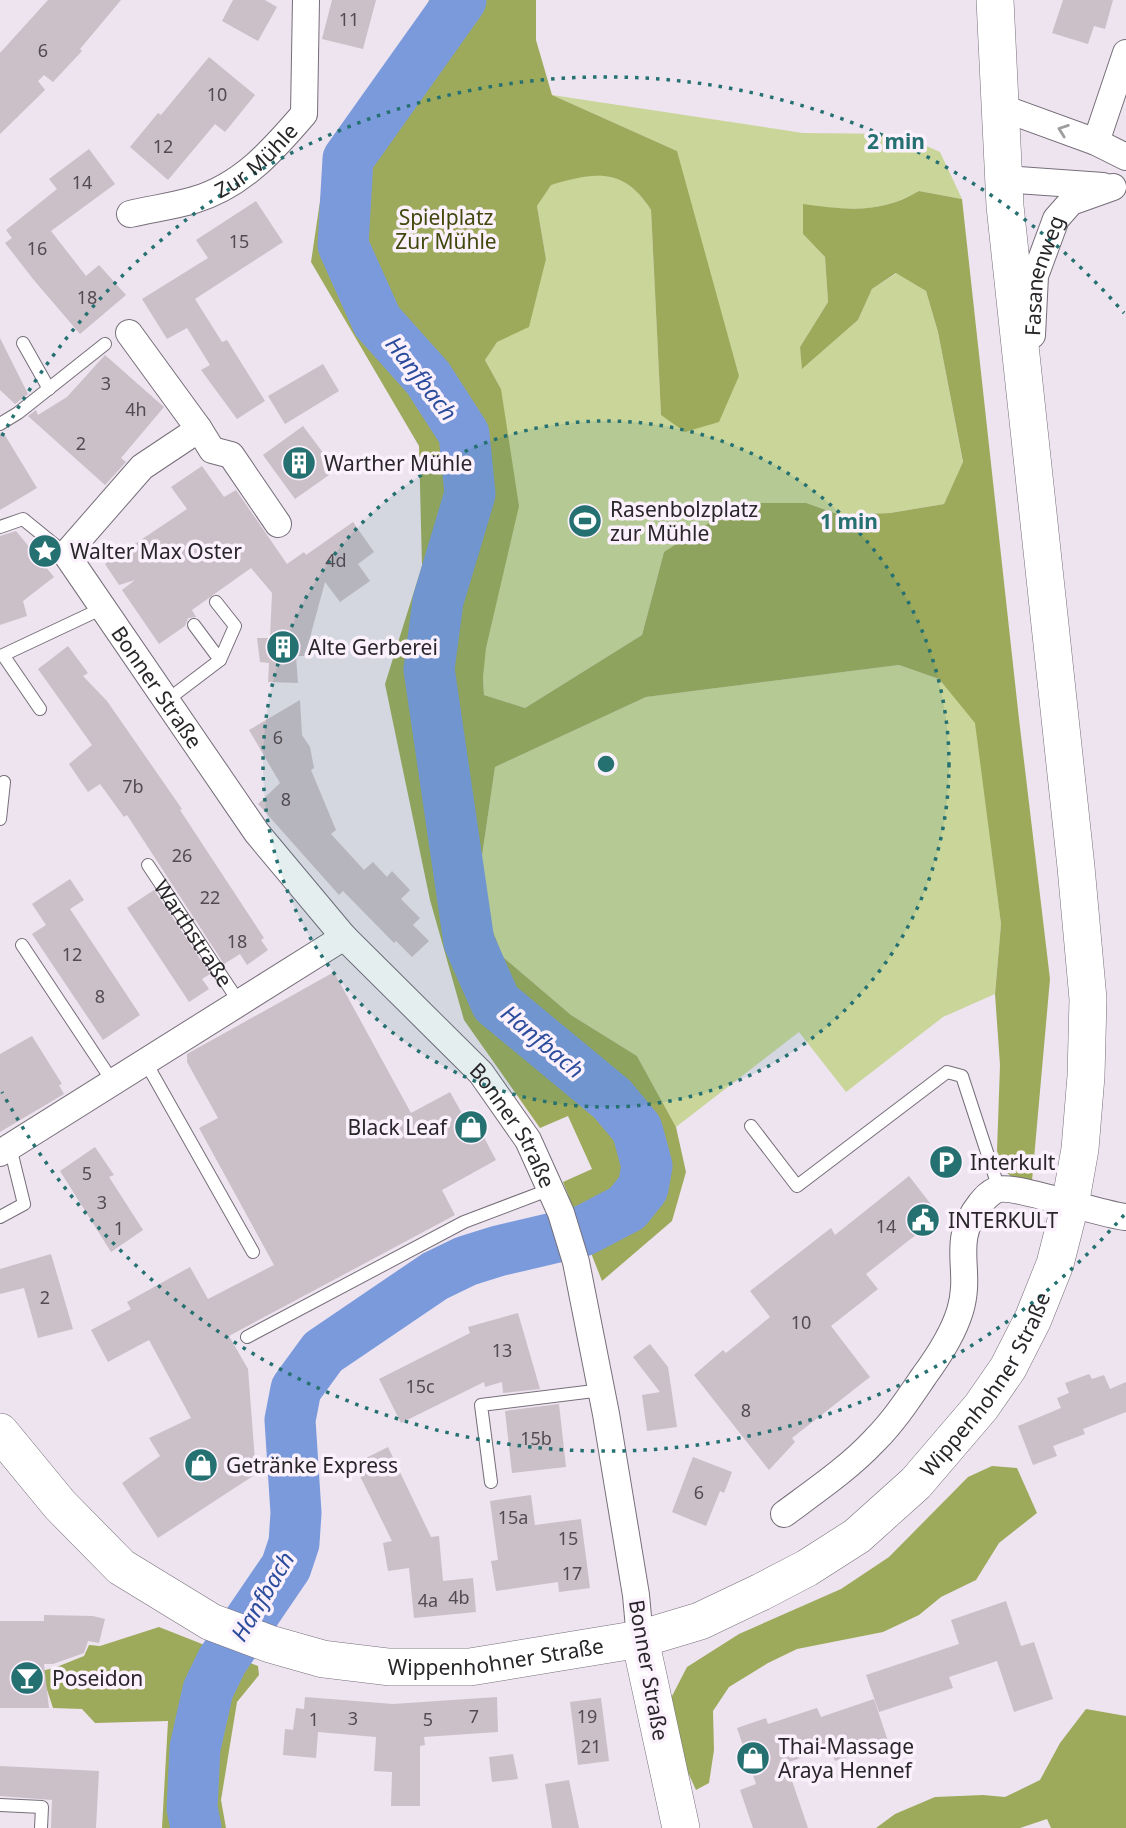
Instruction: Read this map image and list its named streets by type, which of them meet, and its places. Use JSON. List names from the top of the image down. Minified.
{"streets":{"main road":["Bonner Straße","Wippenhohner Straße"],"street":["Zur Mühle","Fasanenweg","Warthstraße"]},"crossings":[["Fasanenweg","Wippenhohner Straße"],["Bonner Straße","Warthstraße"],["Bonner Straße","Wippenhohner Straße"]],"water":["Hanfbach"],"parks":["Spielplatz Zur Mühle"],"places":{"building":["Warther Mühle","Alte Gerberei"],"sports":["Rasenbolzplatz zur Mühle"],"place":["Walter Max Oster"],"shop":["Black Leaf","Getränke Express","Thai-Massage Araya Hennef"],"parking":["Interkult"],"public building":["INTERKULT"],"bar":["Poseidon"]},"house_numbers":["11","6","10","12","14","15","16","18","3","4h","2","4d","6","7b","8","26","22","18","12","8","5","3","14","1","2","10","13","15c","8","15b","6","15a","15","17","4b","4a","7","19","3","1","5","21"],"rings":["2 min","1 min"]}
